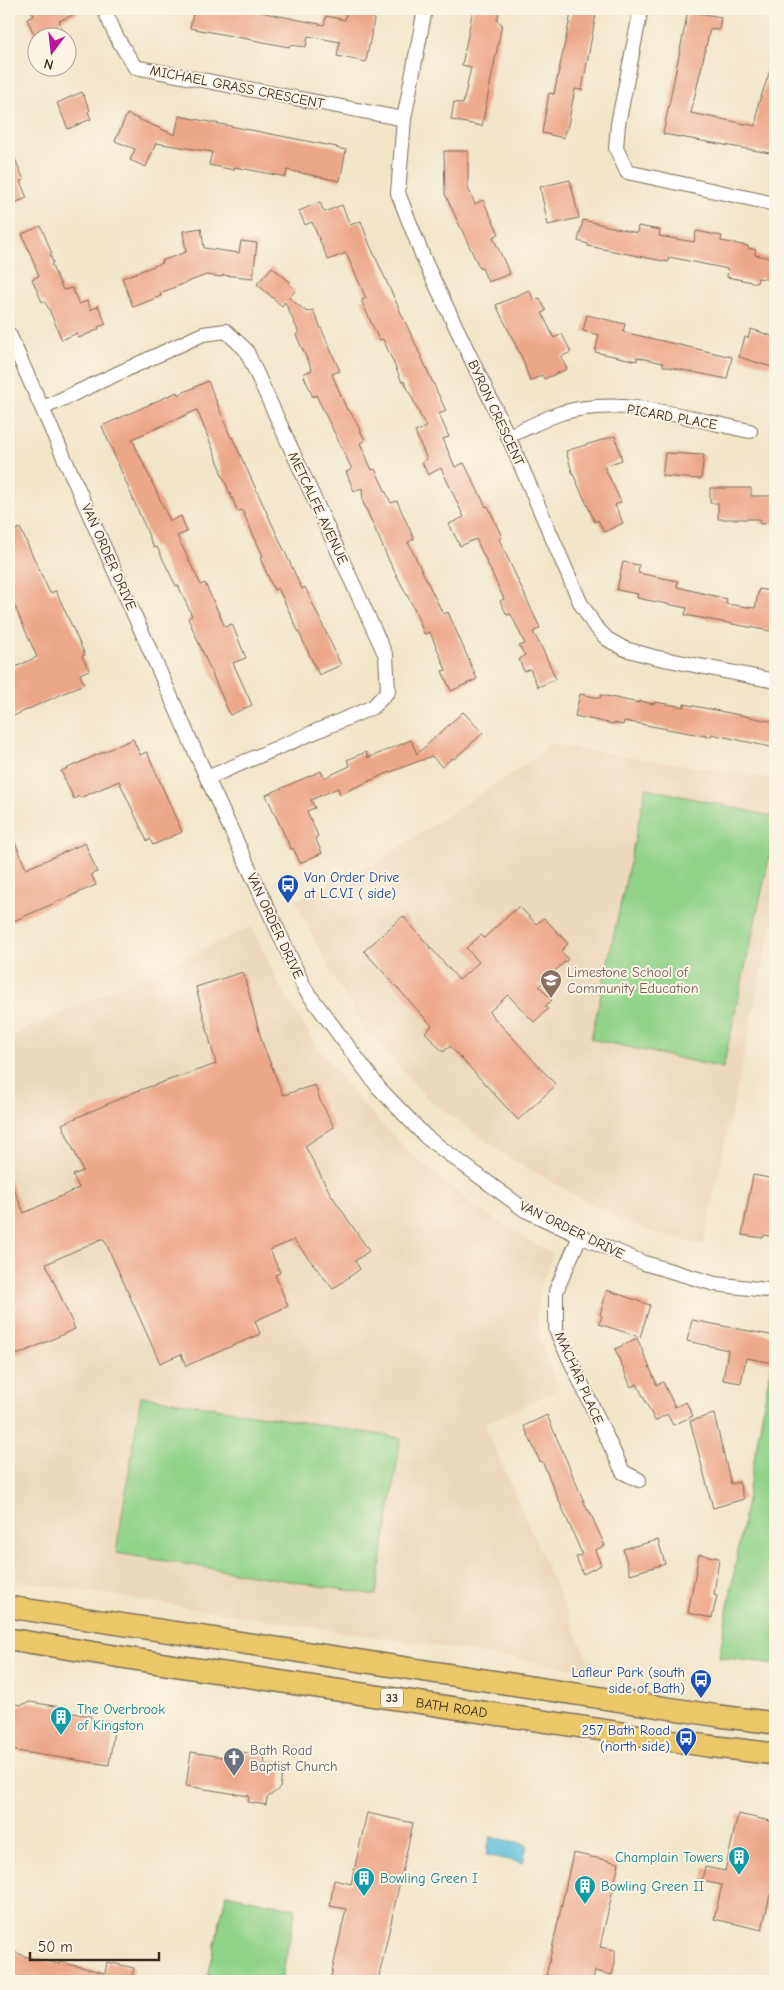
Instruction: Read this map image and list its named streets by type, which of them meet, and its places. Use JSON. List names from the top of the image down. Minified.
{"streets":{"main road":["33","BATH ROAD"],"street":["MICHAEL GRASS CRESCENT","BYRON CRESCENT","PICARD PLACE","METCALFE AVENUE","VAN ORDER DRIVE","MACHAR PLACE"]},"crossings":[["MICHAEL GRASS CRESCENT","BYRON CRESCENT"],["BYRON CRESCENT","PICARD PLACE"],["METCALFE AVENUE","VAN ORDER DRIVE"],["VAN ORDER DRIVE","MACHAR PLACE"]],"places":{"bus stop":["Van Order Drive at L.C.V.I ( side)","Lafleur Park (south side of Bath)","257 Bath Road (north side)"],"school or university":["Limestone School of Community Education"],"building":["The Overbrook of Kingston","Champlain Towers","Bowling Green I","Bowling Green II"],"church":["Bath Road Baptist Church"]},"scale_bar":"50 m","north":"bottom"}
